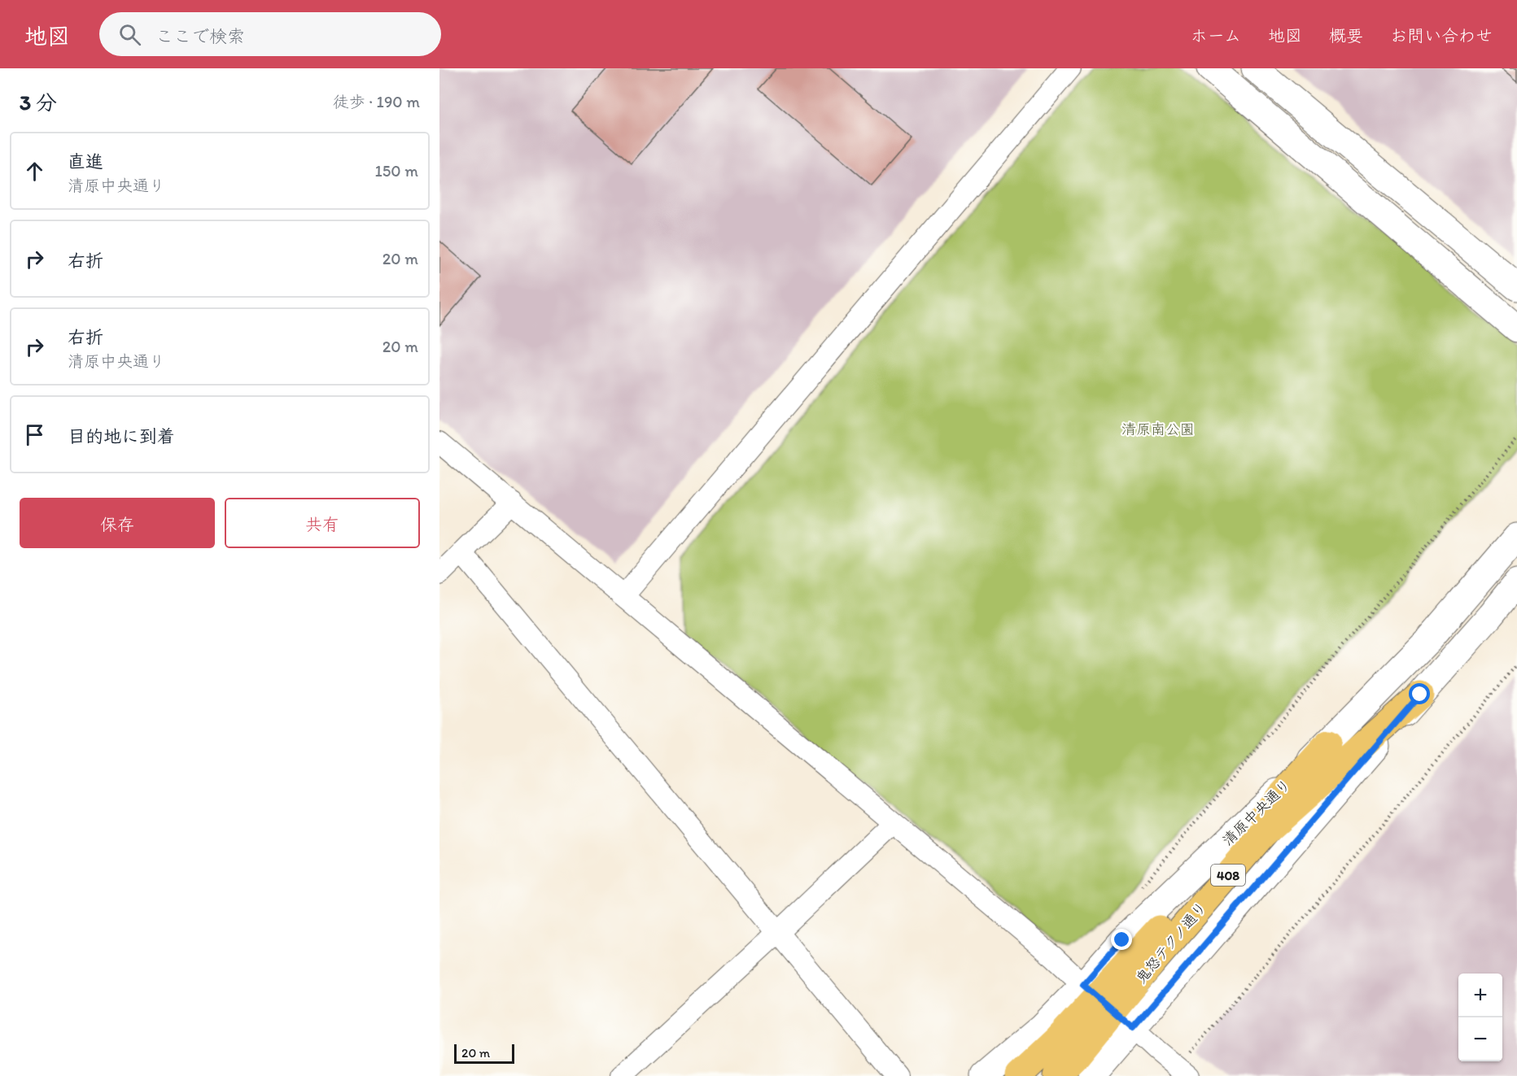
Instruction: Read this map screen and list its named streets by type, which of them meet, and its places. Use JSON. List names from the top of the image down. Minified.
{"streets":{"highway":["408","鬼怒テクノ通り"]},"crossings":[["408","鬼怒テクノ通り"]],"parks":["清原南公園"],"scale_bar":"20 m","page":{"header":"地図","search":"ここで検索","nav":["ホーム","地図","概要","お問い合わせ"],"heading":["3 分","徒歩 · 190 m"],"list":[["直進","清原中央通り","150 m"],["右折","20 m"],["右折","清原中央通り","20 m"],"目的地に到着"],"buttons":["保存","共有"],"map_buttons":["+","−"],"scale":"20 m"}}
